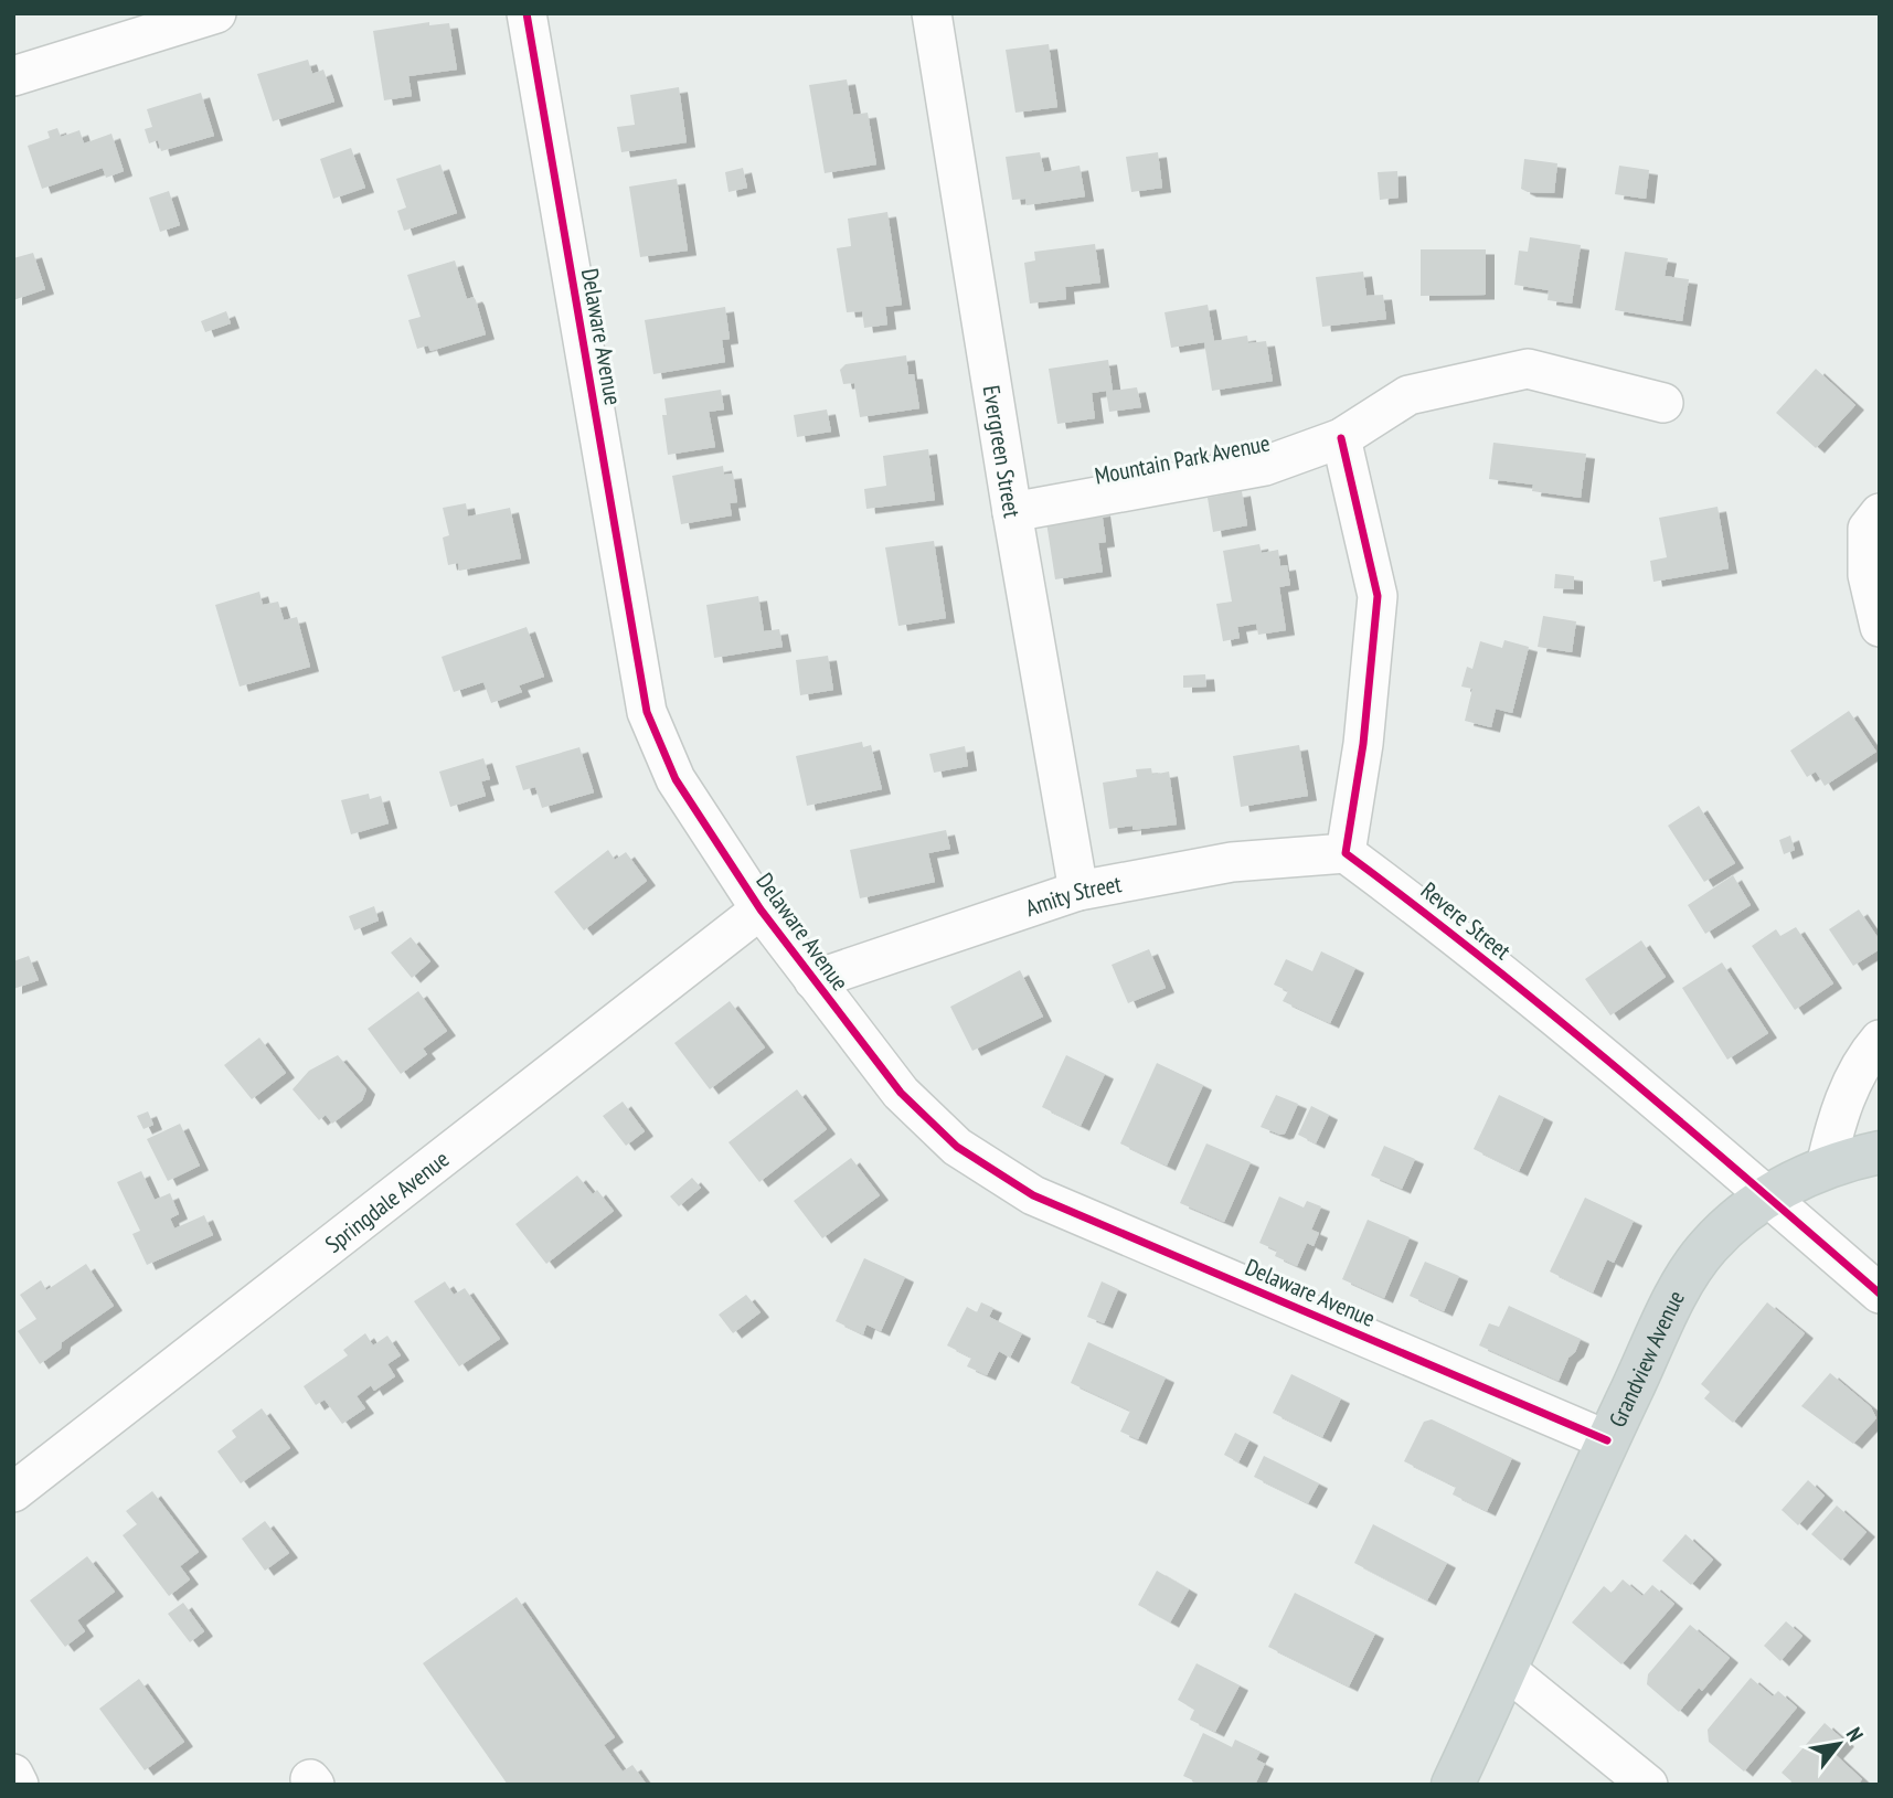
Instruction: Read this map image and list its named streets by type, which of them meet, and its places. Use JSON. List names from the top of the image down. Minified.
{"streets":{"main road":["Grandview Avenue"],"street":["Delaware Avenue","Evergreen Street","Mountain Park Avenue","Amity Street","Revere Street","Springdale Avenue"]},"crossings":[["Delaware Avenue","Amity Street"],["Delaware Avenue","Springdale Avenue"],["Delaware Avenue","Grandview Avenue"],["Evergreen Street","Mountain Park Avenue"],["Evergreen Street","Amity Street"],["Amity Street","Revere Street"],["Revere Street","Grandview Avenue"]],"north":"top right"}
